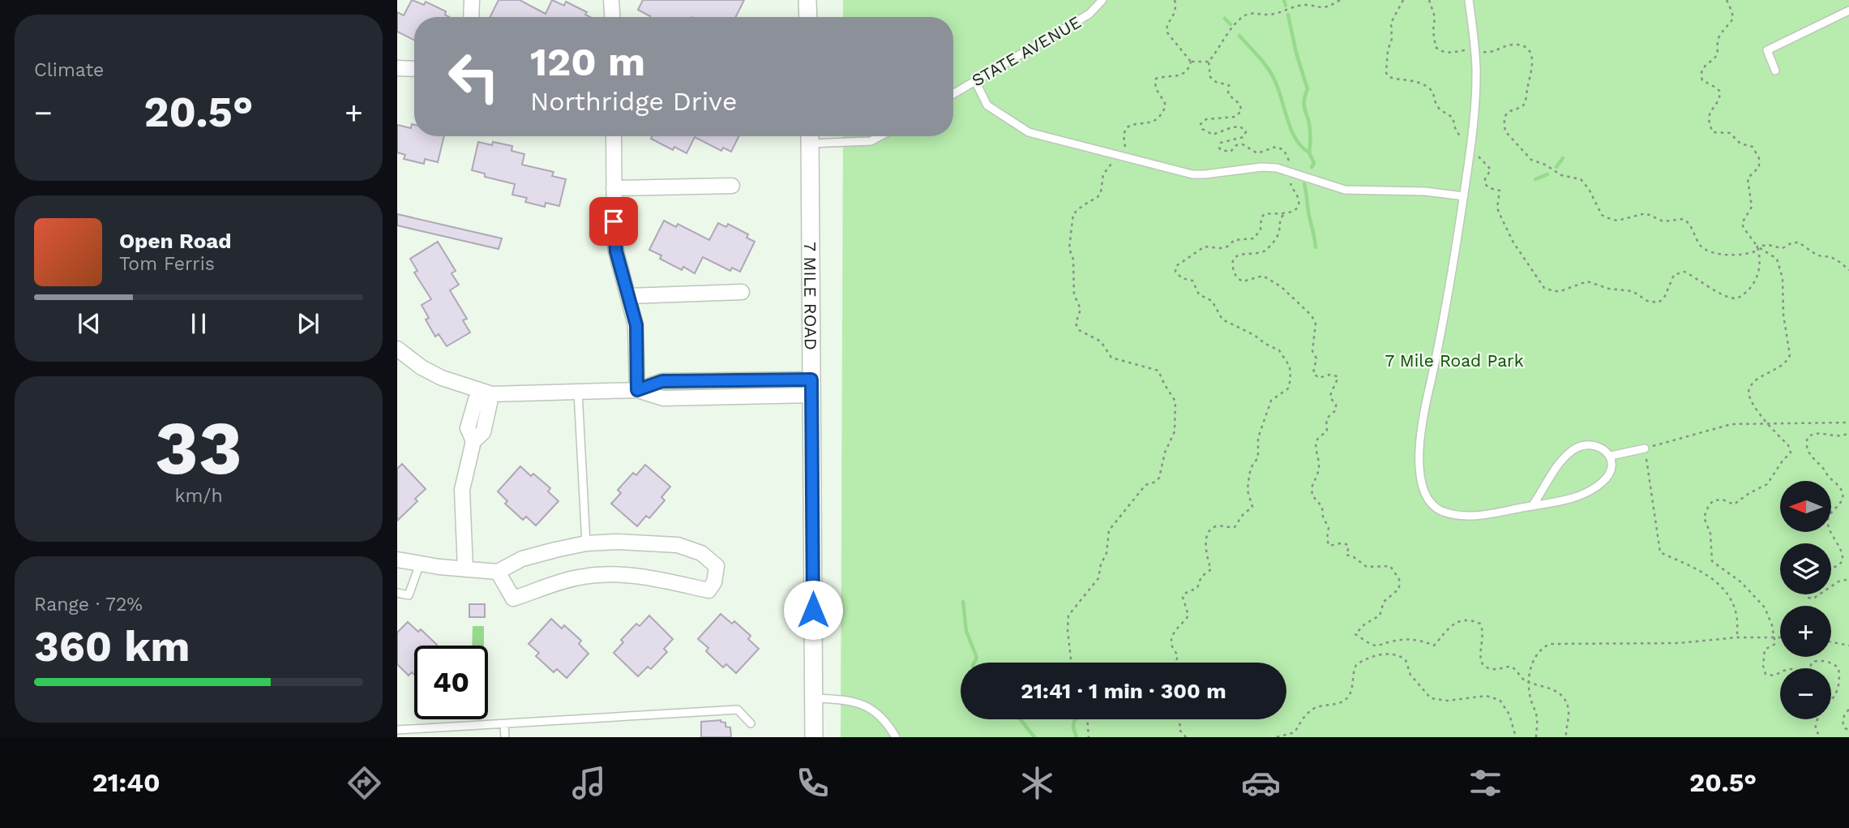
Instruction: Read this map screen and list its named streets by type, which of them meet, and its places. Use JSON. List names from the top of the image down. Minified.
{"streets":{"street":["7 MILE ROAD"],"lane":["STATE AVENUE"]},"parks":["7 Mile Road Park"],"north":"left","page":{"tile":["Climate",["33","km/h"],["Range · 72%","360 km"]],"turn":["120 m","Northridge Drive"],"heat":["−","20.5°","+"],"song":["Open Road","Tom Ferris"],"map_buttons":["+","−"],"limit":"40","trip":"21:41 · 1 min · 300 m","tabs":["21:40","20.5°"]}}
